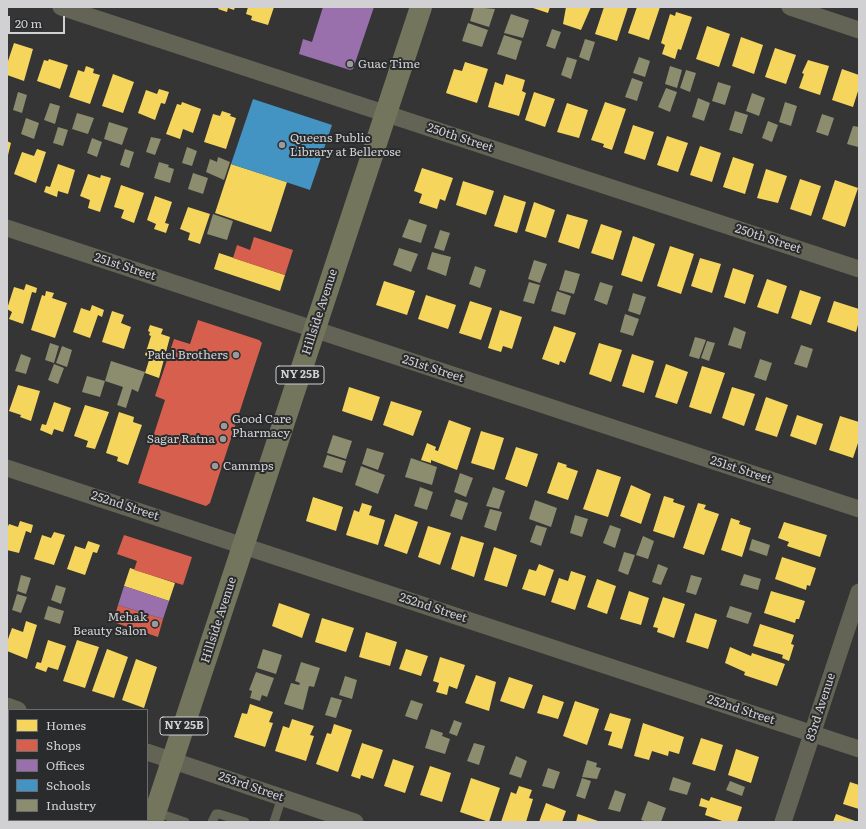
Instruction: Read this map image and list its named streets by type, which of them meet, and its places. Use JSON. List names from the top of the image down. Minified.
{"streets":{"main road":["Hillside Avenue","NY 25B"],"street":["250th Street","251st Street","252nd Street","83rd Avenue","253rd Street"]},"crossings":[["250th Street","Hillside Avenue"],["251st Street","Hillside Avenue"],["Hillside Avenue","252nd Street"],["Hillside Avenue","253rd Street"],["252nd Street","83rd Avenue"]],"places":["Guac Time","Queens Public Library at Bellerose","Patel Brothers","Good Care Pharmacy","Sagar Ratna","Cammps","Mehak Beauty Salon"],"legend":["Homes","Shops","Offices","Schools","Industry"],"scale_bar":"20 m"}
